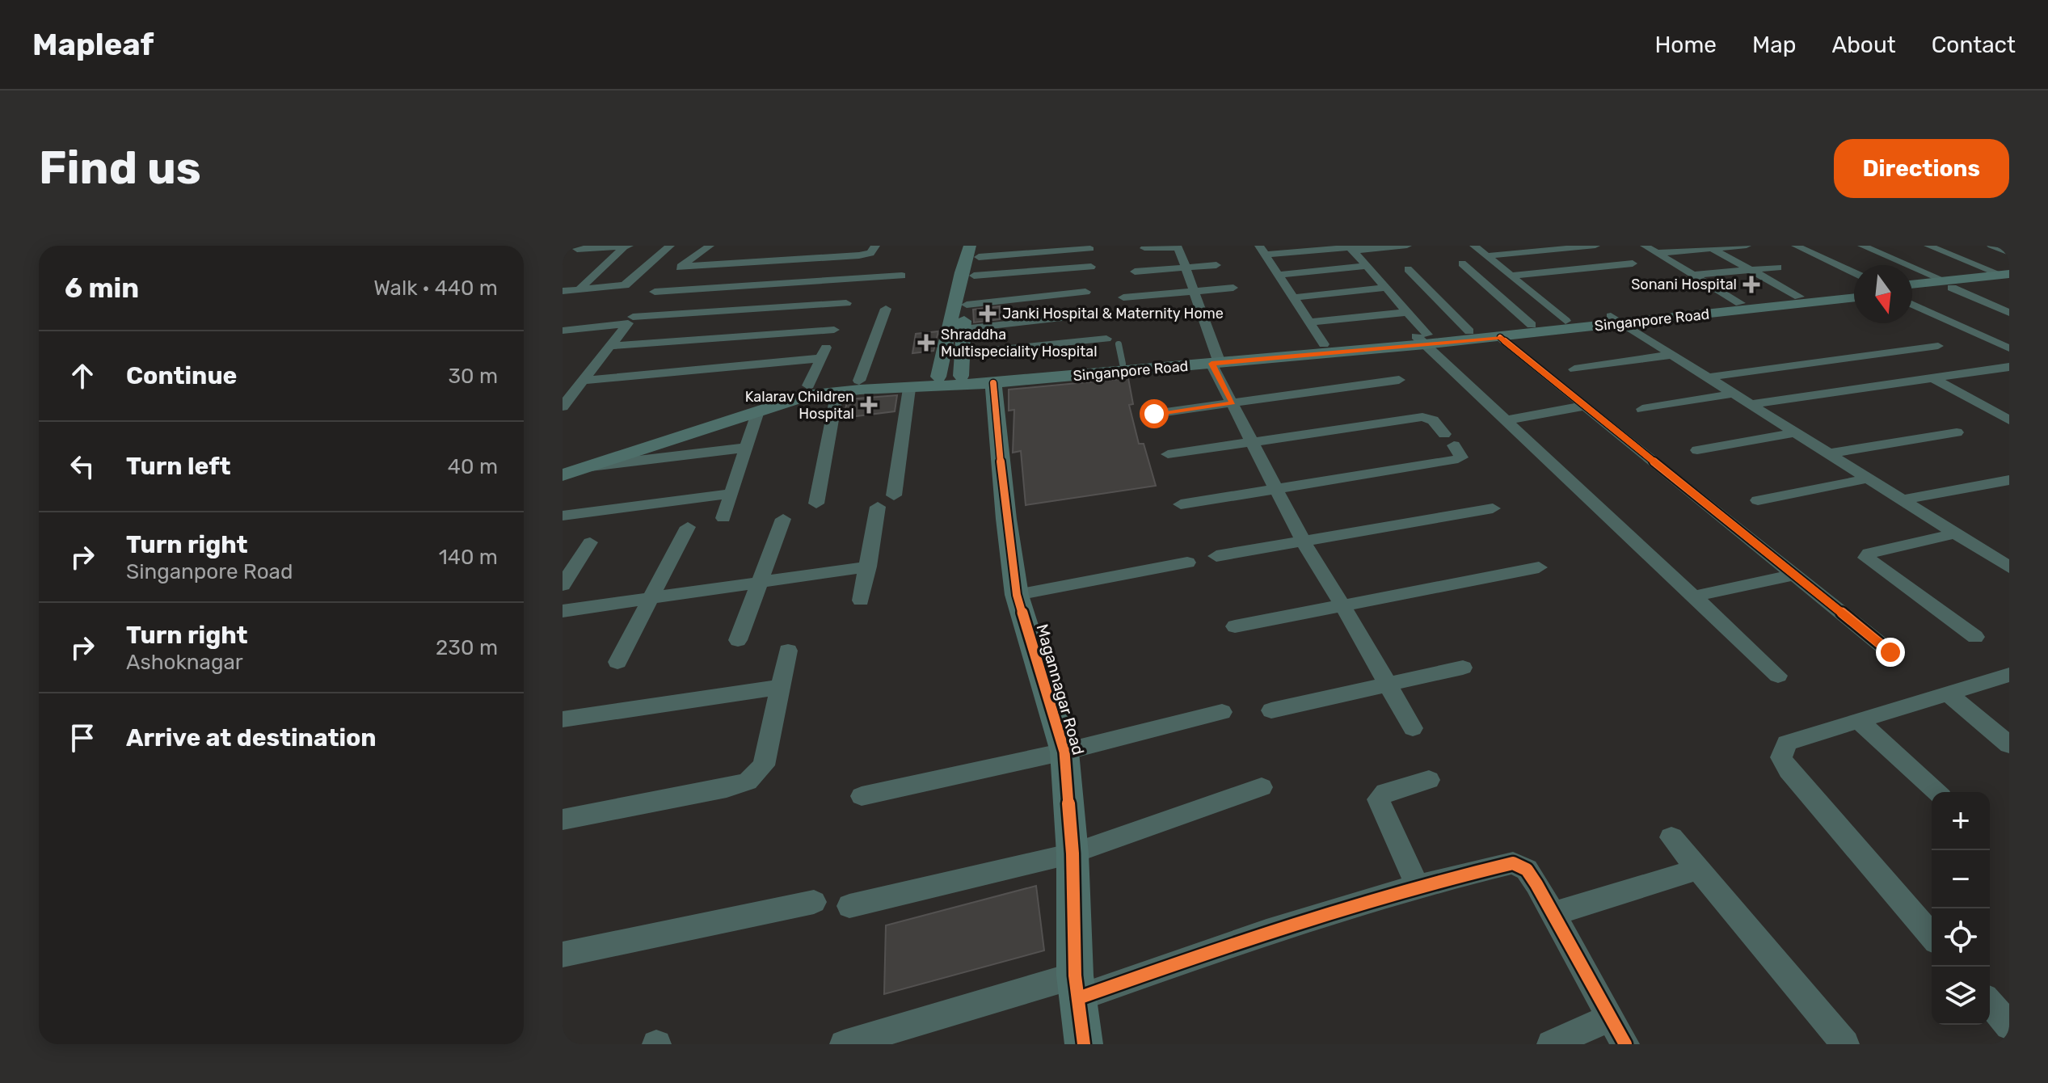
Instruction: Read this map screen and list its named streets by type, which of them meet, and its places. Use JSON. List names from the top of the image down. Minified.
{"streets":{"main road":["Singanpore Road","Magannagar Road"]},"crossings":[["Singanpore Road","Magannagar Road"]],"places":{"health":["Sonani Hospital","Janki Hospital & Maternity Home","Shraddha Multispeciality Hospital","Kalarav Children Hospital"]},"north":"bottom","page":{"header":"Mapleaf","nav":["Home","Map","About","Contact"],"buttons":"Directions","title":"Find us","heading":["6 min","Walk · 440 m"],"list":[["Continue","30 m"],["Turn left","40 m"],["Turn right","Singanpore Road","140 m"],["Turn right","Ashoknagar","230 m"],"Arrive at destination"],"map_buttons":["+","−"]}}
